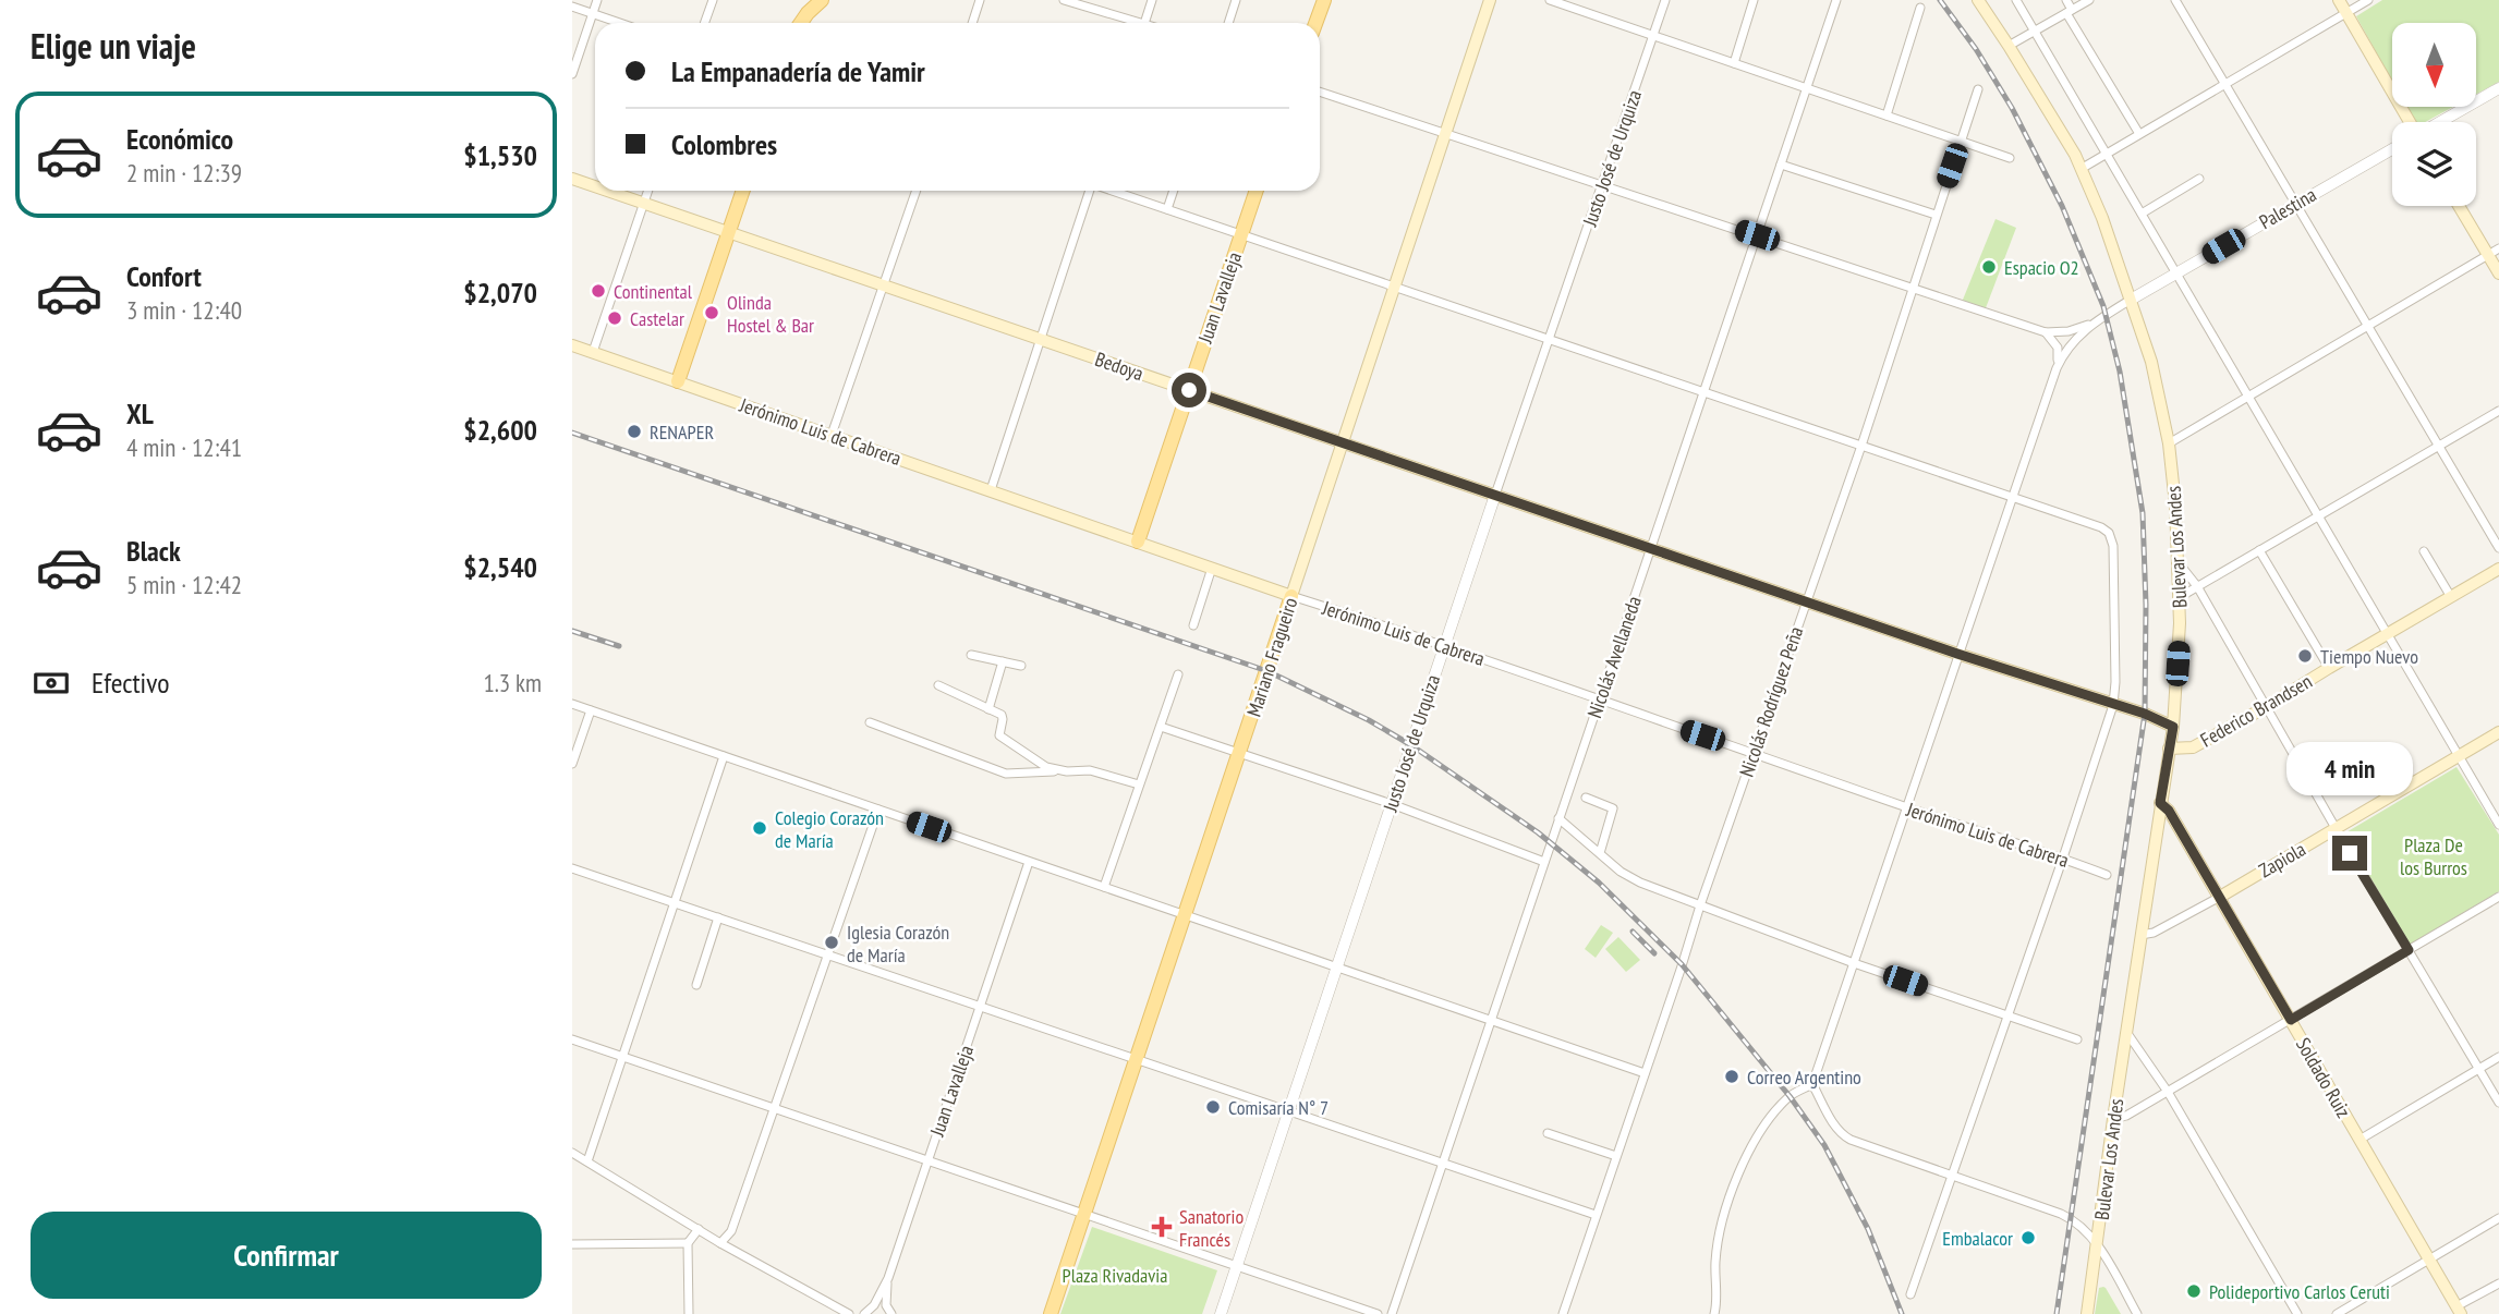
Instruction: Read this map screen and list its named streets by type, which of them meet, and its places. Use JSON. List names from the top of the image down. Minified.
{"streets":{"main road":["Juan Lavalleja","Bedoya","Jerónimo Luis de Cabrera","Bulevar Los Andes","Mariano Fragueiro","Federico Brandsen","Zapiola","Soldado Ruiz"],"street":["Justo José de Urquiza","Palestina","Nicolás Avellaneda","Nicolás Rodríguez Peña"]},"crossings":[["Justo José de Urquiza","Bedoya"],["Justo José de Urquiza","Jerónimo Luis de Cabrera"],["Palestina","Bulevar Los Andes"],["Juan Lavalleja","Bedoya"],["Juan Lavalleja","Jerónimo Luis de Cabrera"],["Bedoya","Bulevar Los Andes"],["Bedoya","Mariano Fragueiro"],["Bedoya","Nicolás Avellaneda"],["Bedoya","Nicolás Rodríguez Peña"],["Jerónimo Luis de Cabrera","Mariano Fragueiro"],["Jerónimo Luis de Cabrera","Nicolás Avellaneda"],["Jerónimo Luis de Cabrera","Nicolás Rodríguez Peña"],["Bulevar Los Andes","Federico Brandsen"],["Bulevar Los Andes","Zapiola"],["Bulevar Los Andes","Soldado Ruiz"],["Zapiola","Soldado Ruiz"]],"parks":["Plaza De los Burros","Plaza Rivadavia"],"places":{"other":["Espacio O2","Continental","Olinda Hostel & Bar","Castelar","RENAPER","Tiempo Nuevo","Colegio Corazón de María","Iglesia Corazón de María","Correo Argentino","Comisaría N° 7","Embalacor","Polideportivo Carlos Ceruti"],"health":["Sanatorio Francés"]},"north":"bottom","page":{"heading":"Elige un viaje","banner":["La Empanadería de Yamir","Colombres"],"list":[{"name":"Económico","note":"2 min · 12:39","value":"$1,530"},{"name":"Confort","note":"3 min · 12:40","value":"$2,070"},{"name":"XL","note":"4 min · 12:41","value":"$2,600"},{"name":"Black","note":"5 min · 12:42","value":"$2,540"}],"pay":["Efectivo","1.3 km"],"bubble":"4 min","buttons":"Confirmar"}}
